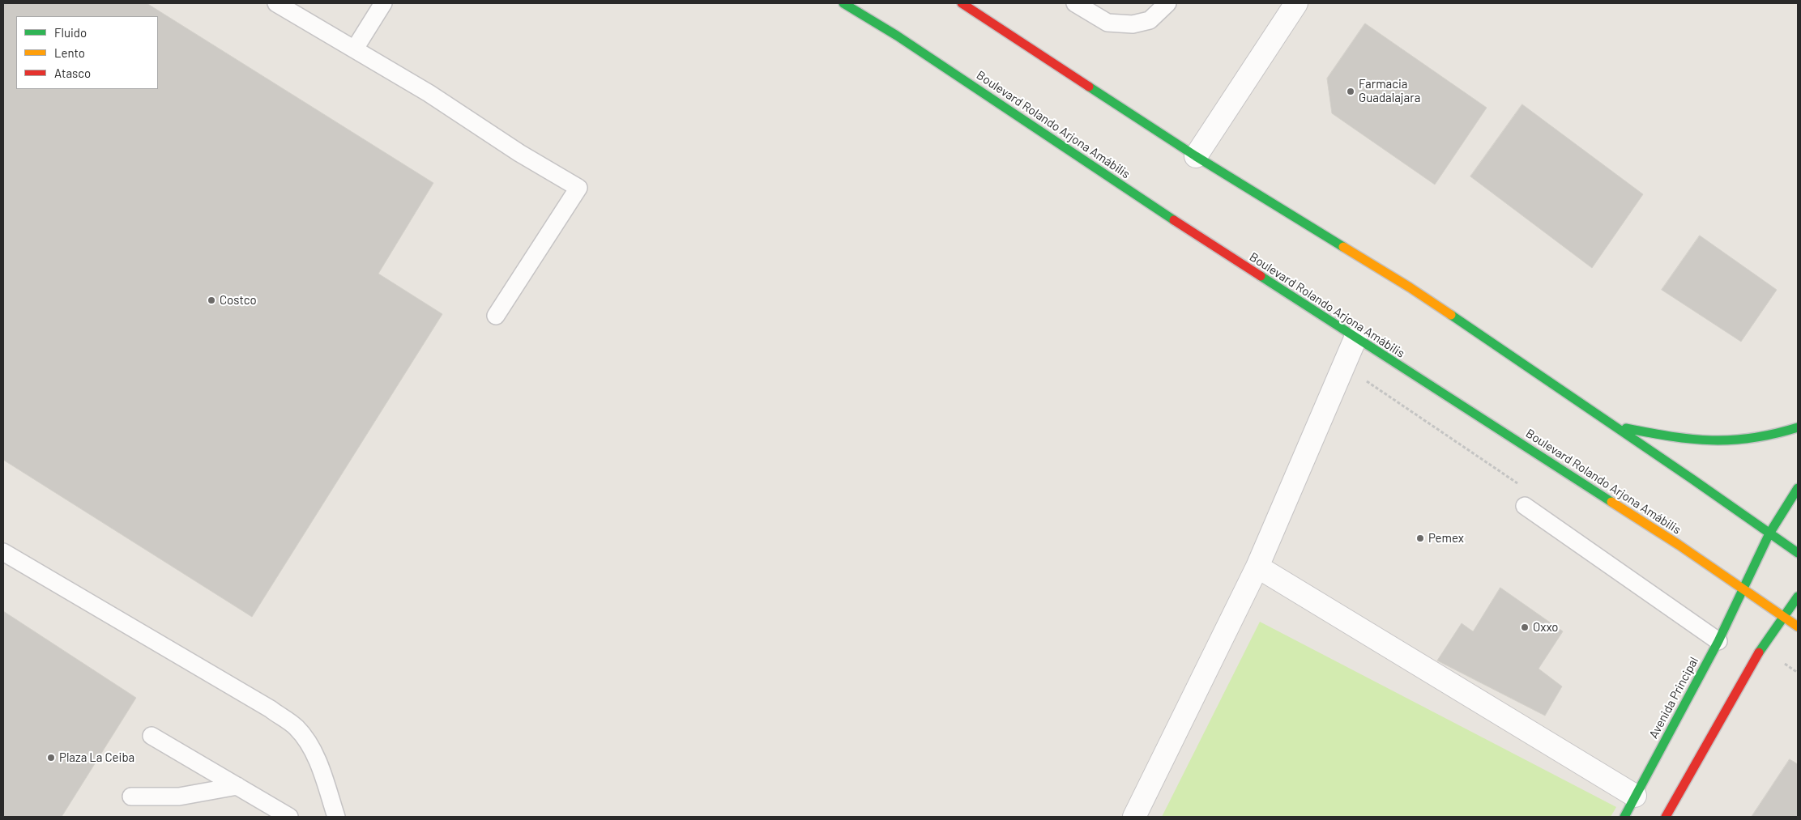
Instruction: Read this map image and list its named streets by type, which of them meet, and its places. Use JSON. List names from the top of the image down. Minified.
{"streets":{"main road":["Boulevard Rolando Arjona Amábilis","Avenida Principal"]},"crossings":[["Boulevard Rolando Arjona Amábilis","Avenida Principal"]],"places":["Farmacia Guadalajara","Costco","Pemex","Oxxo","Plaza La Ceiba"],"legend":["Fluido","Lento","Atasco"]}
